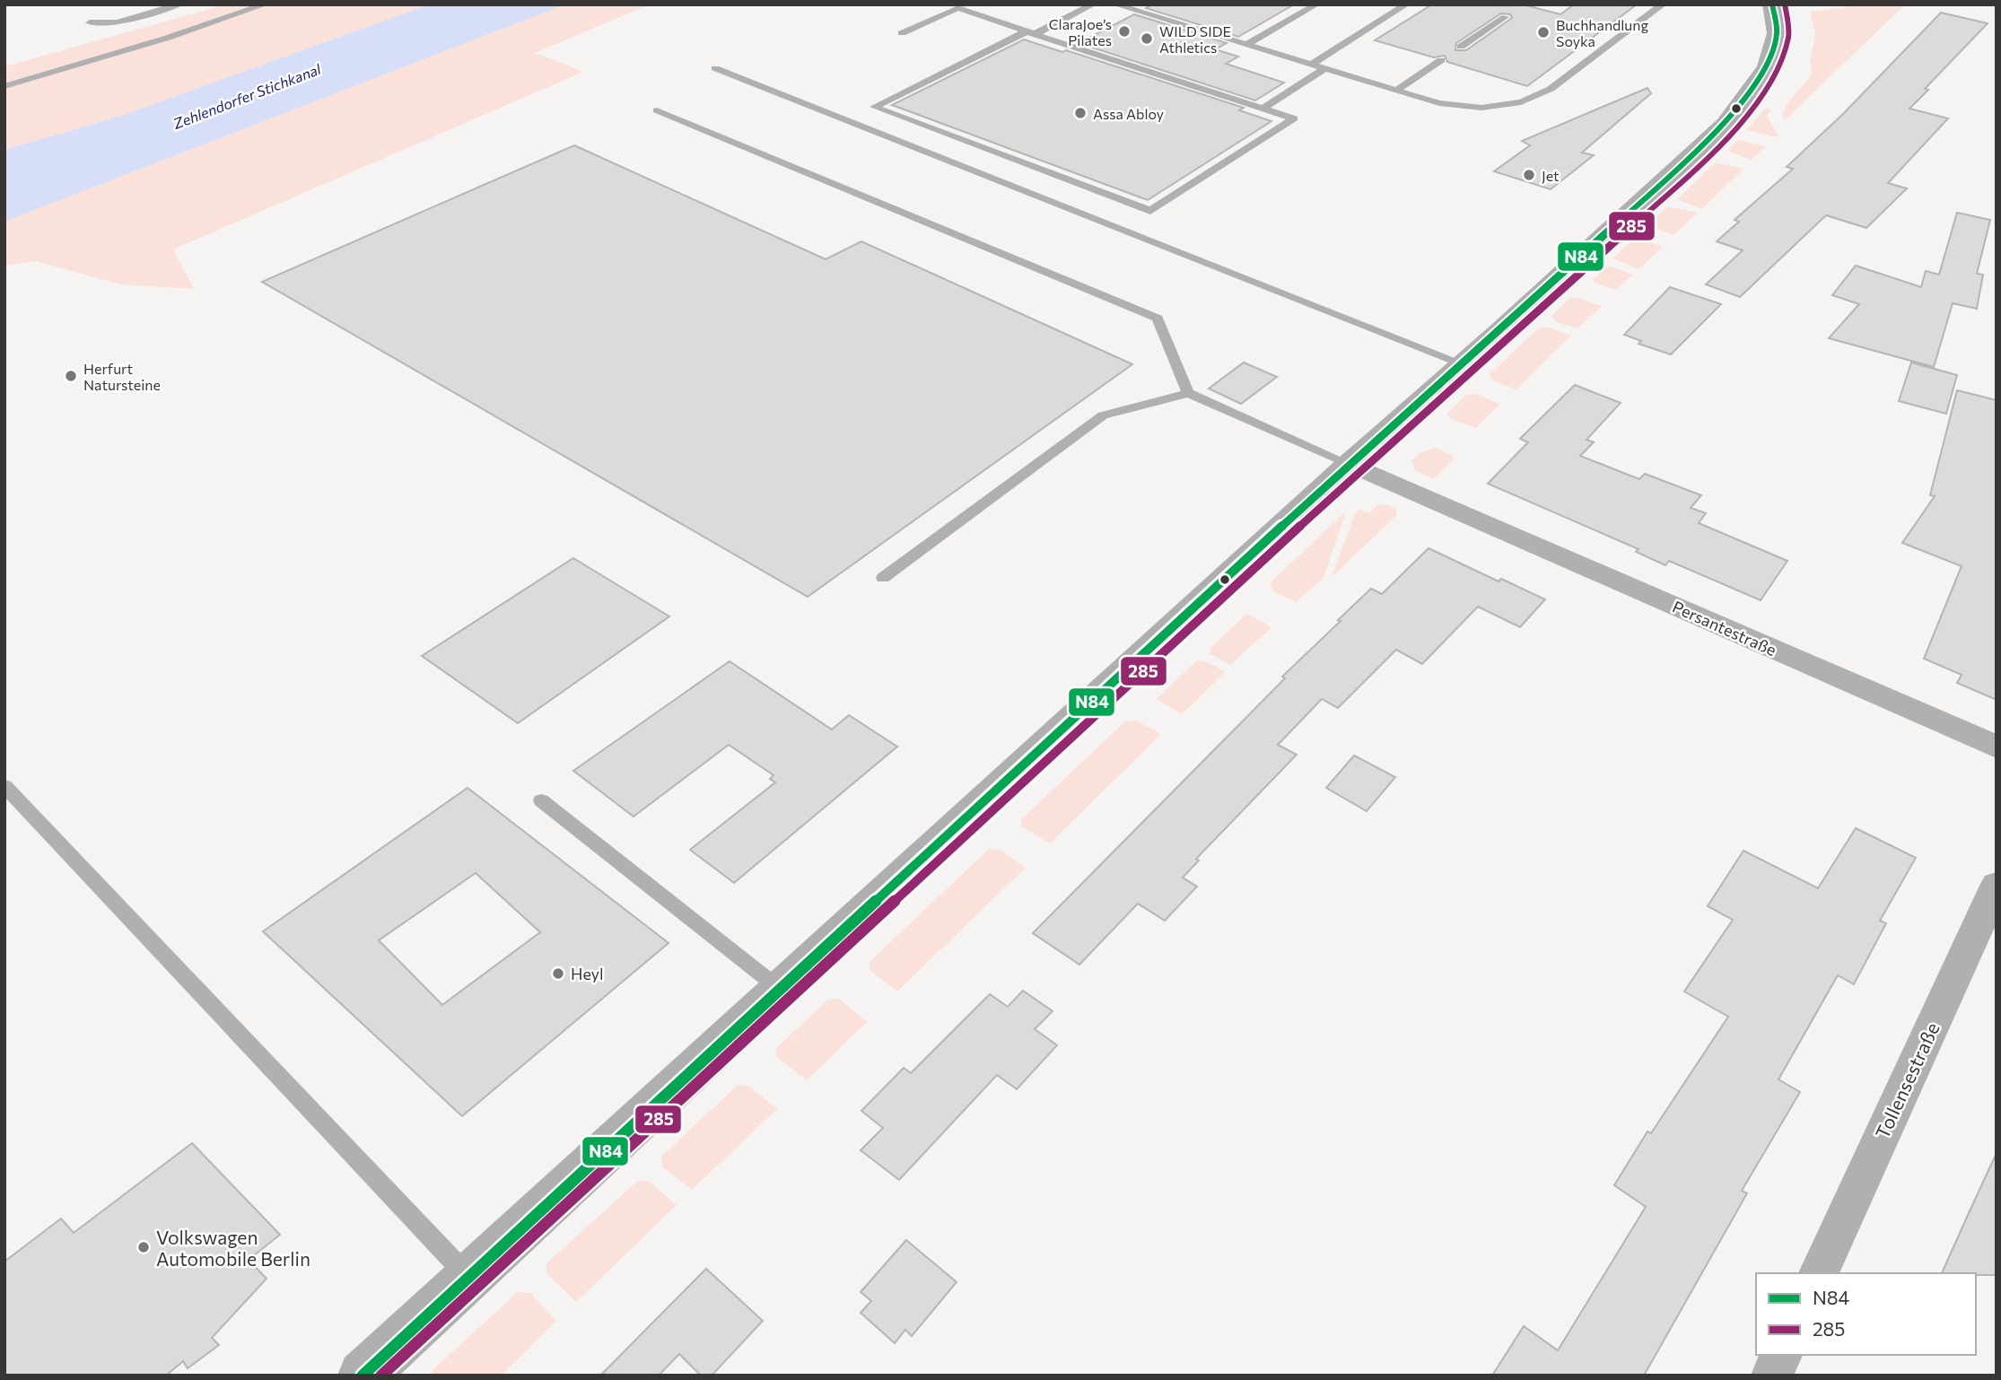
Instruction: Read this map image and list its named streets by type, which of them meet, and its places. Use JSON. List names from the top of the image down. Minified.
{"streets":{"street":["Persantestraße","Tollensestraße"]},"water":["Zehlendorfer Stichkanal"],"places":["ClaraJoe’s Pilates","Buchhandlung Soyka","WILD SIDE Athletics","Assa Abloy","Jet","Herfurt Natursteine","Heyl","Volkswagen Automobile Berlin"],"lines":["transit line N84","transit line 285"],"legend":["N84","285"]}
